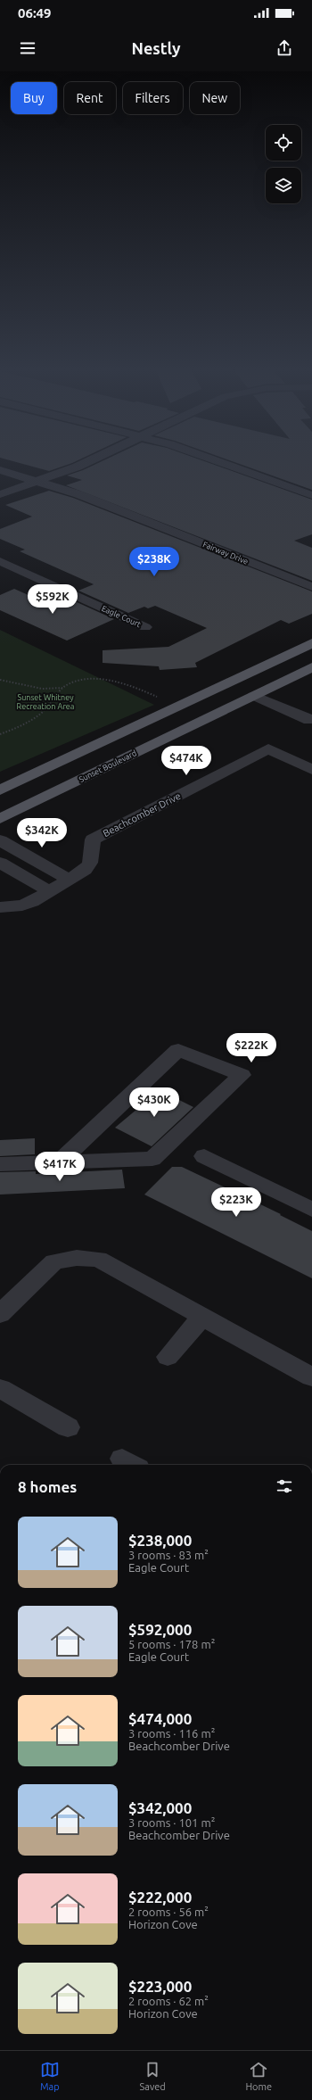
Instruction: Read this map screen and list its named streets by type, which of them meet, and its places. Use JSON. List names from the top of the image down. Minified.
{"streets":{"main road":["Sunset Boulevard"],"street":["Fairway Drive","Eagle Court","Beachcomber Drive"]},"parks":["Sunset Whitney Recreation Area"],"page":{"status":"06:49","header":"Nestly","chip":["Buy","Rent","Filters","New"],"price":["$238K","$592K","$474K","$342K","$222K","$430K","$417K","$223K"],"heading":"8 homes","list":[{"name":"$238,000","note":"3 rooms · 83 m² · Eagle Court"},{"name":"$592,000","note":"5 rooms · 178 m² · Eagle Court"},{"name":"$474,000","note":"3 rooms · 116 m² · Beachcomber Drive"},{"name":"$342,000","note":"3 rooms · 101 m² · Beachcomber Drive"},{"name":"$222,000","note":"2 rooms · 56 m² · Horizon Cove"},{"name":"$223,000","note":"2 rooms · 62 m² · Horizon Cove"}],"tabs":["Map","Saved","Home"]}}
